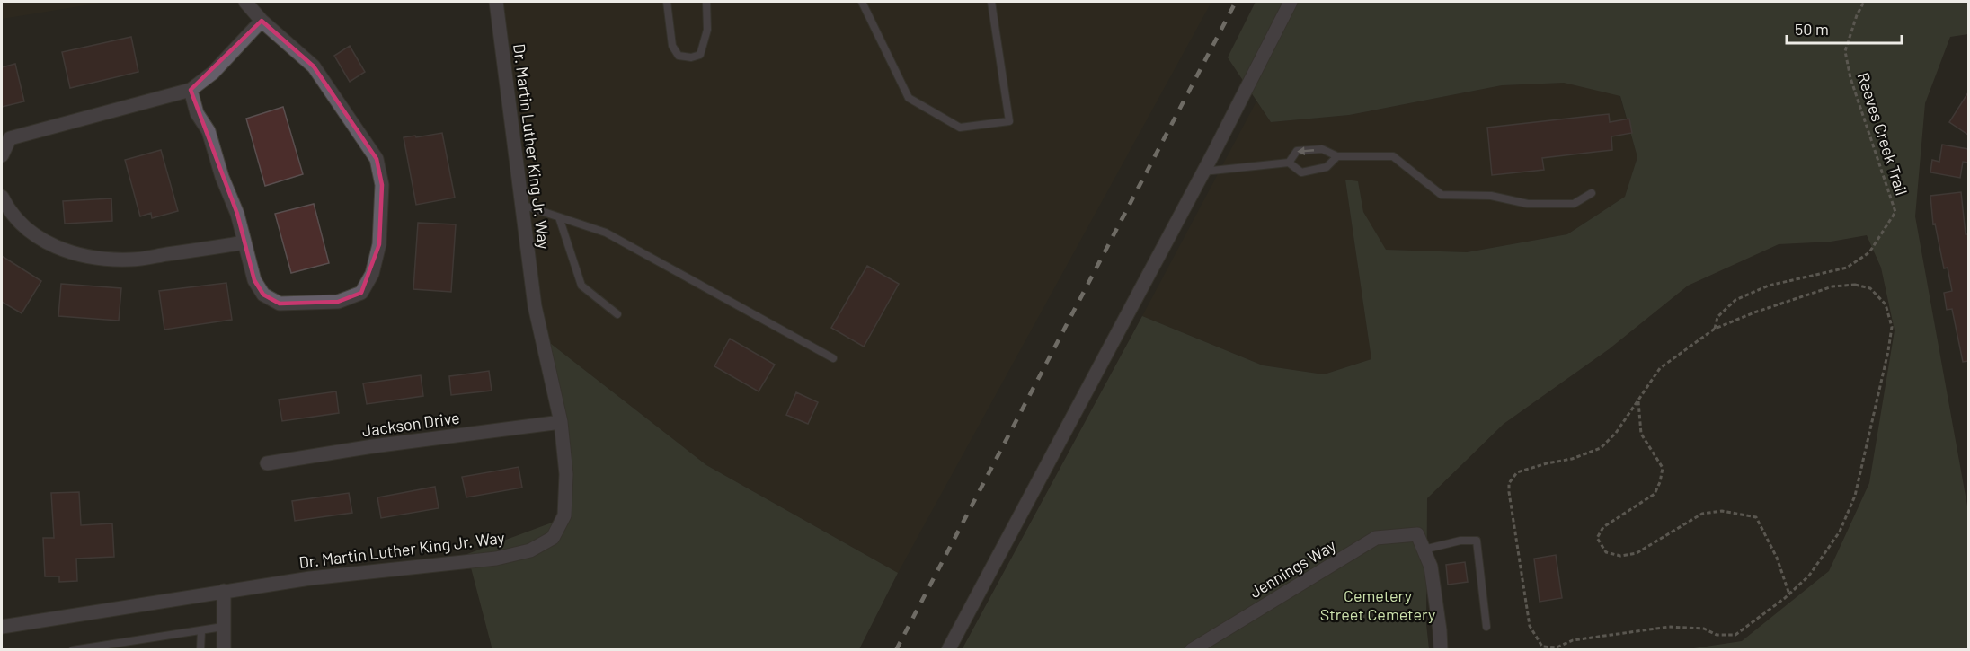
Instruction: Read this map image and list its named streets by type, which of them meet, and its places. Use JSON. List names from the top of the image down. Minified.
{"streets":{"street":["Dr. Martin Luther King Jr. Way","Jackson Drive","Jennings Way"],"path":["Reeves Creek Trail"]},"crossings":[["Dr. Martin Luther King Jr. Way","Jackson Drive"]],"parks":["Cemetery Street Cemetery"],"scale_bar":"50 m"}
